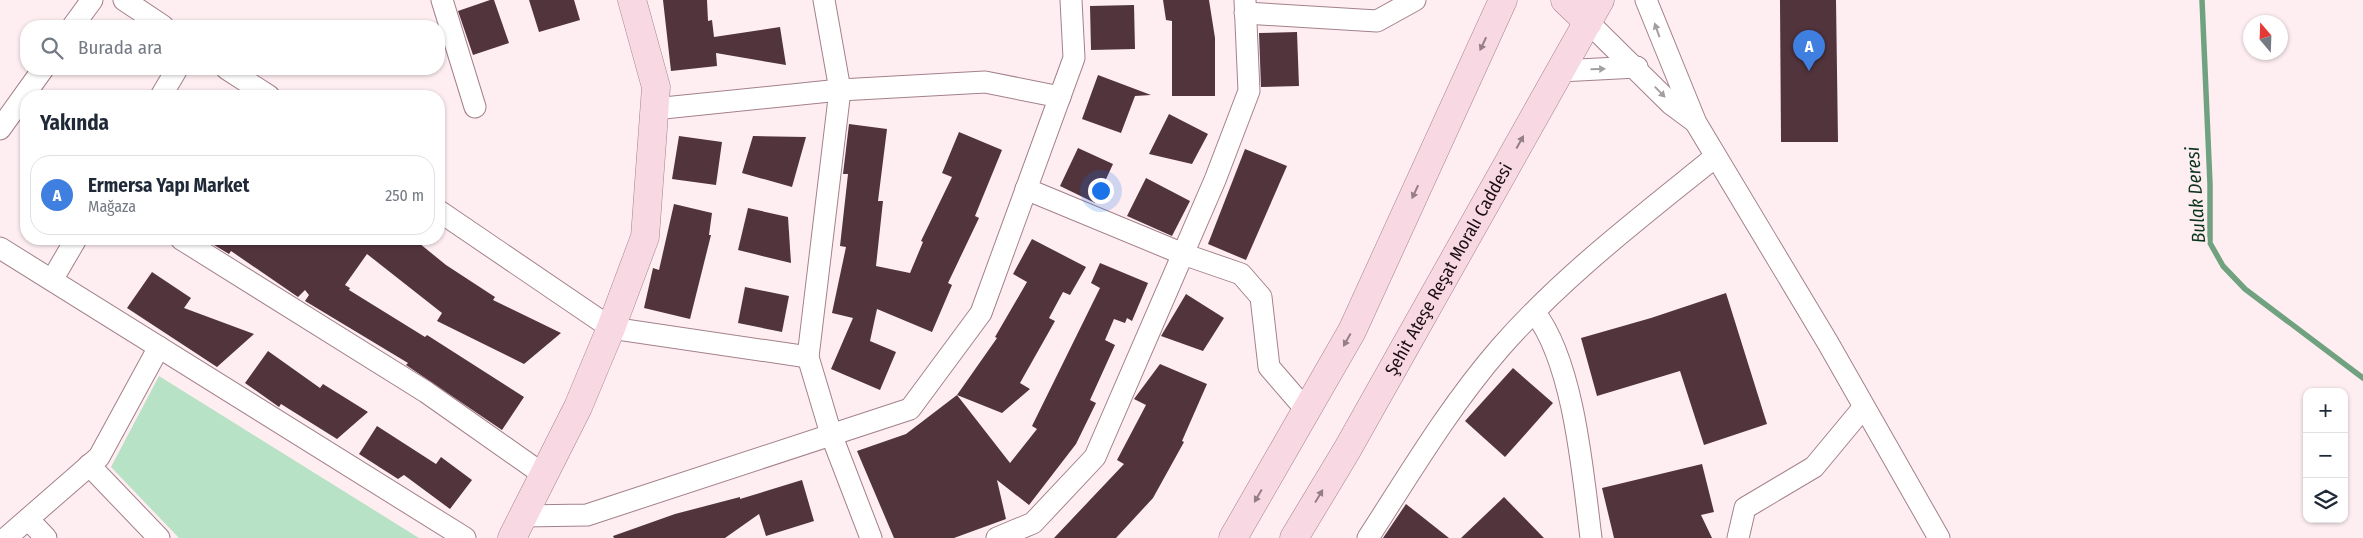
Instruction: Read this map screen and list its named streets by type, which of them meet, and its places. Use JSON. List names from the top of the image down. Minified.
{"streets":{"main road":["Şehit Ateşe Reşat Moralı Caddesi"]},"water":["Bulak Deresi"],"north":"top","page":{"search":"Burada ara","pins":"A","heading":"Yakında","list":[{"mark":"A","name":"Ermersa Yapı Market","note":"Mağaza","value":"250 m"}],"map_buttons":["+","−"]}}
